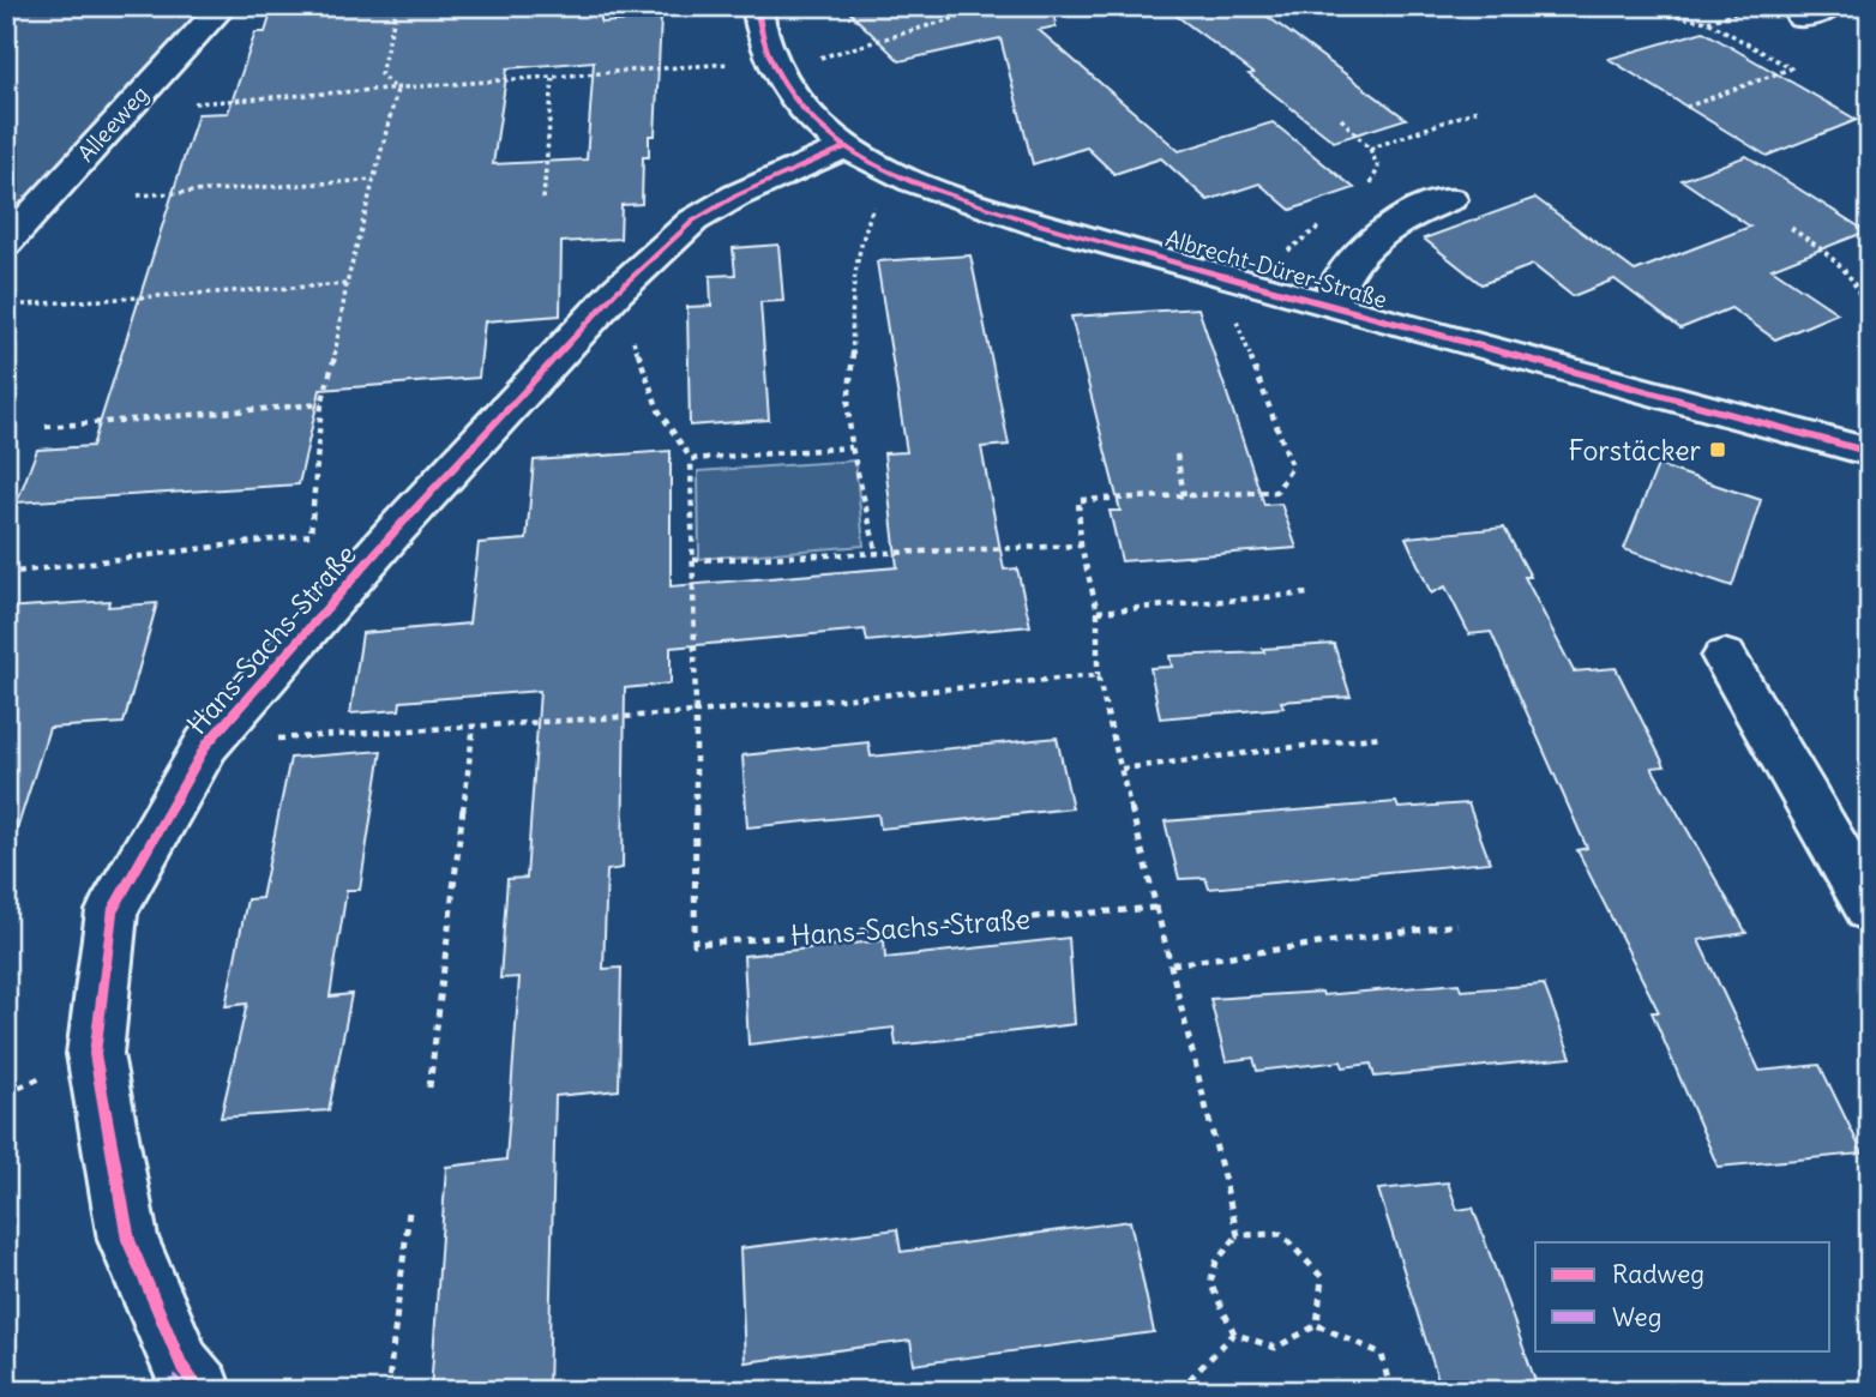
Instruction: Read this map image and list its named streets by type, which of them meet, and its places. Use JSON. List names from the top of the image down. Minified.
{"streets":{"street":["Alleeweg","Albrecht-Dürer-Straße","Hans-Sachs-Straße"]},"crossings":[["Albrecht-Dürer-Straße","Hans-Sachs-Straße"]],"places":{"transit":["Forstäcker"]},"legend":["Radweg","Weg"]}
